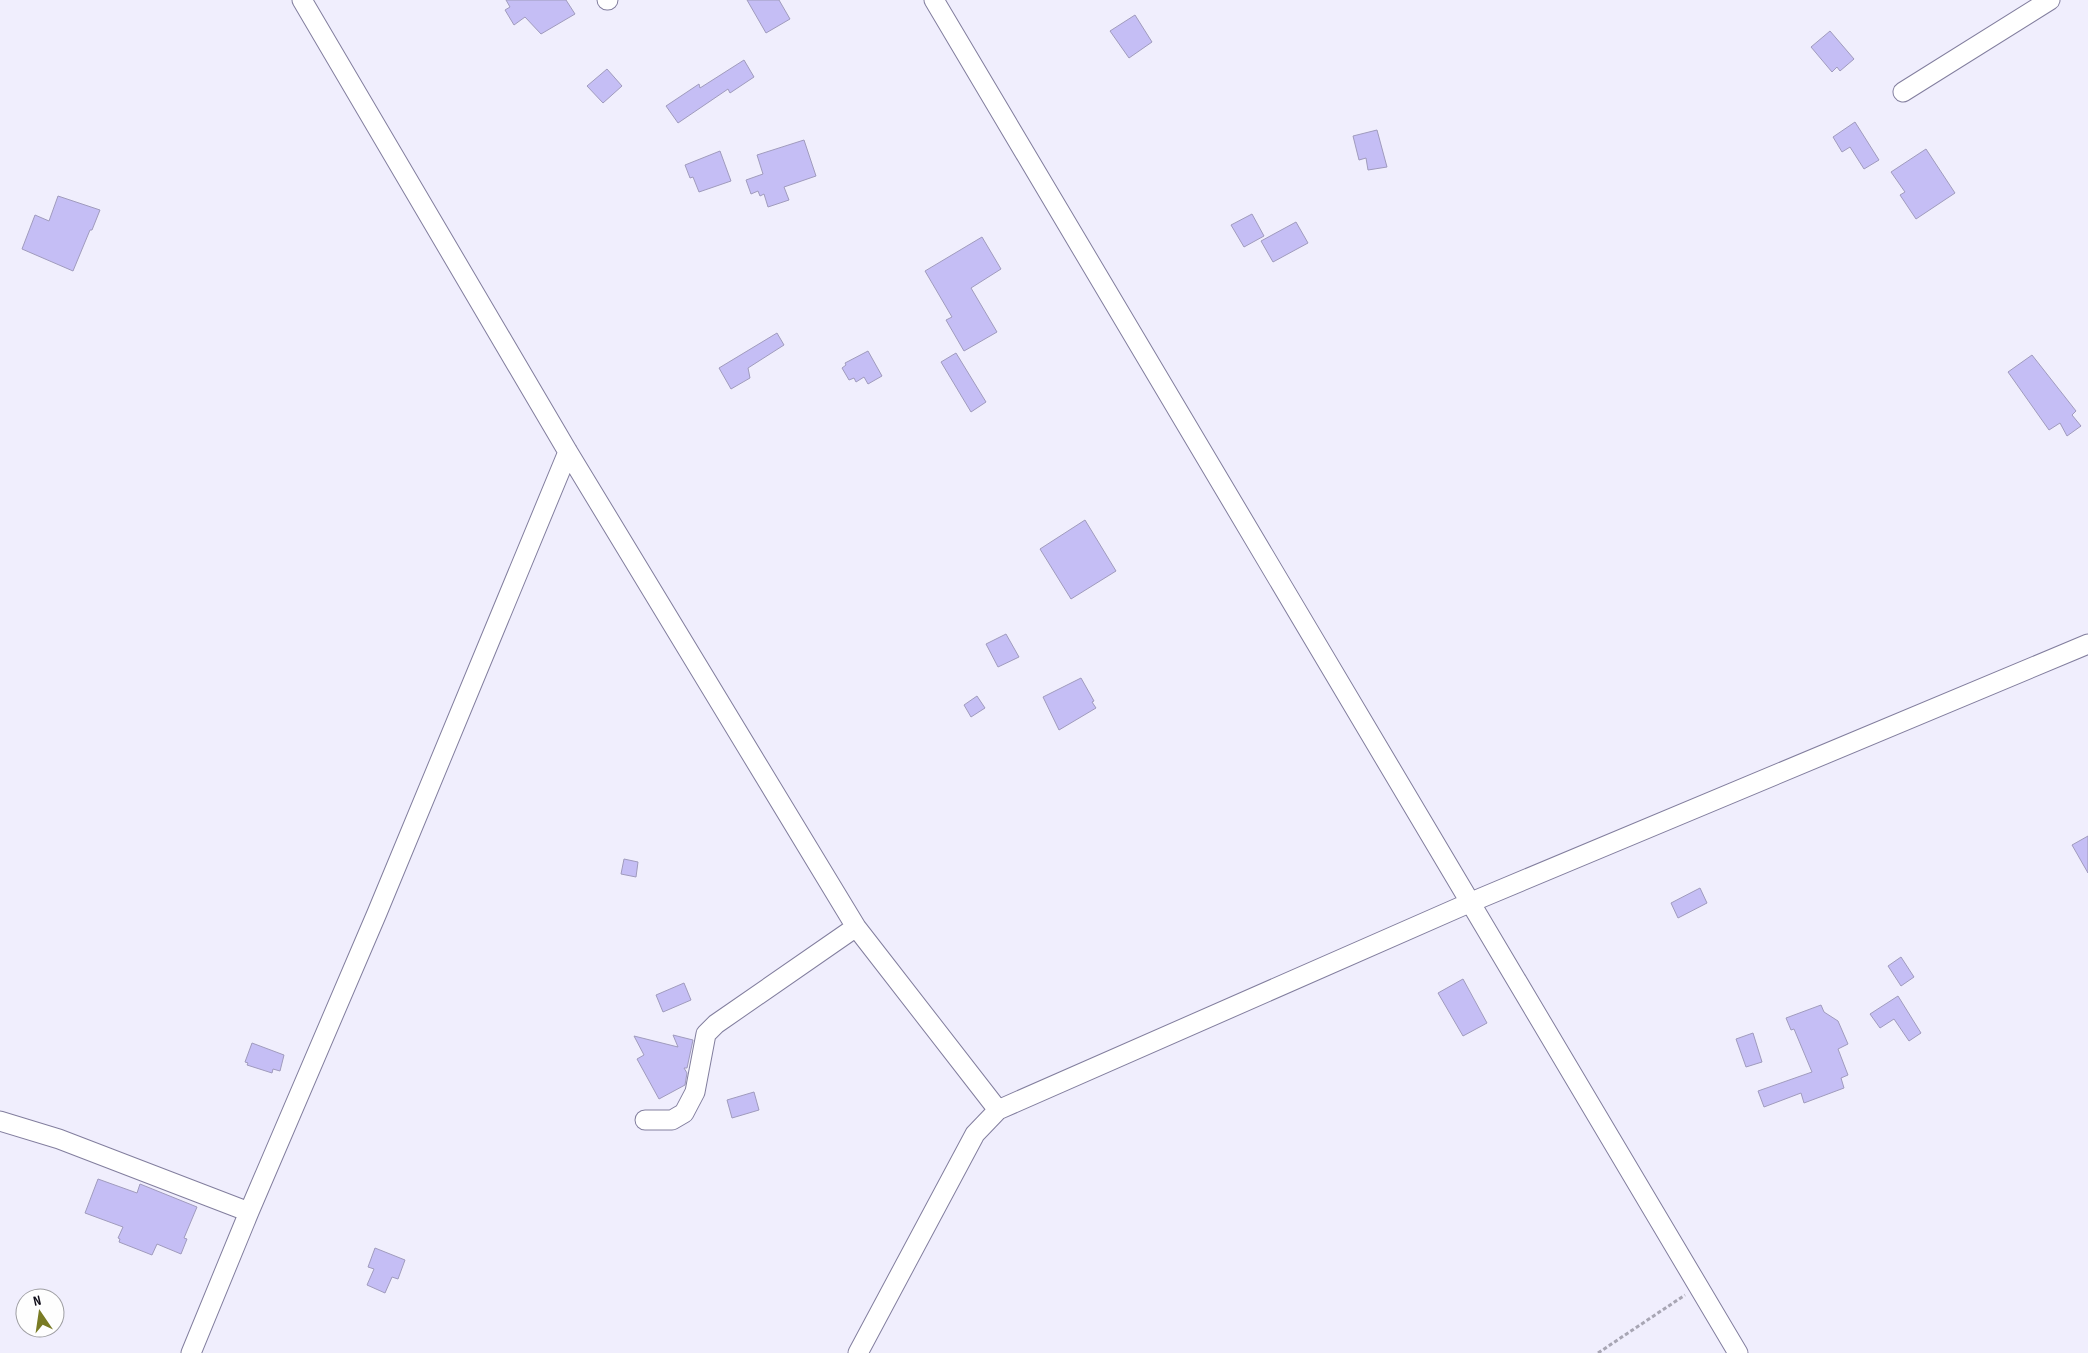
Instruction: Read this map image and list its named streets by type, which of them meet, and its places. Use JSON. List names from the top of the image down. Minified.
{"north":"top"}
